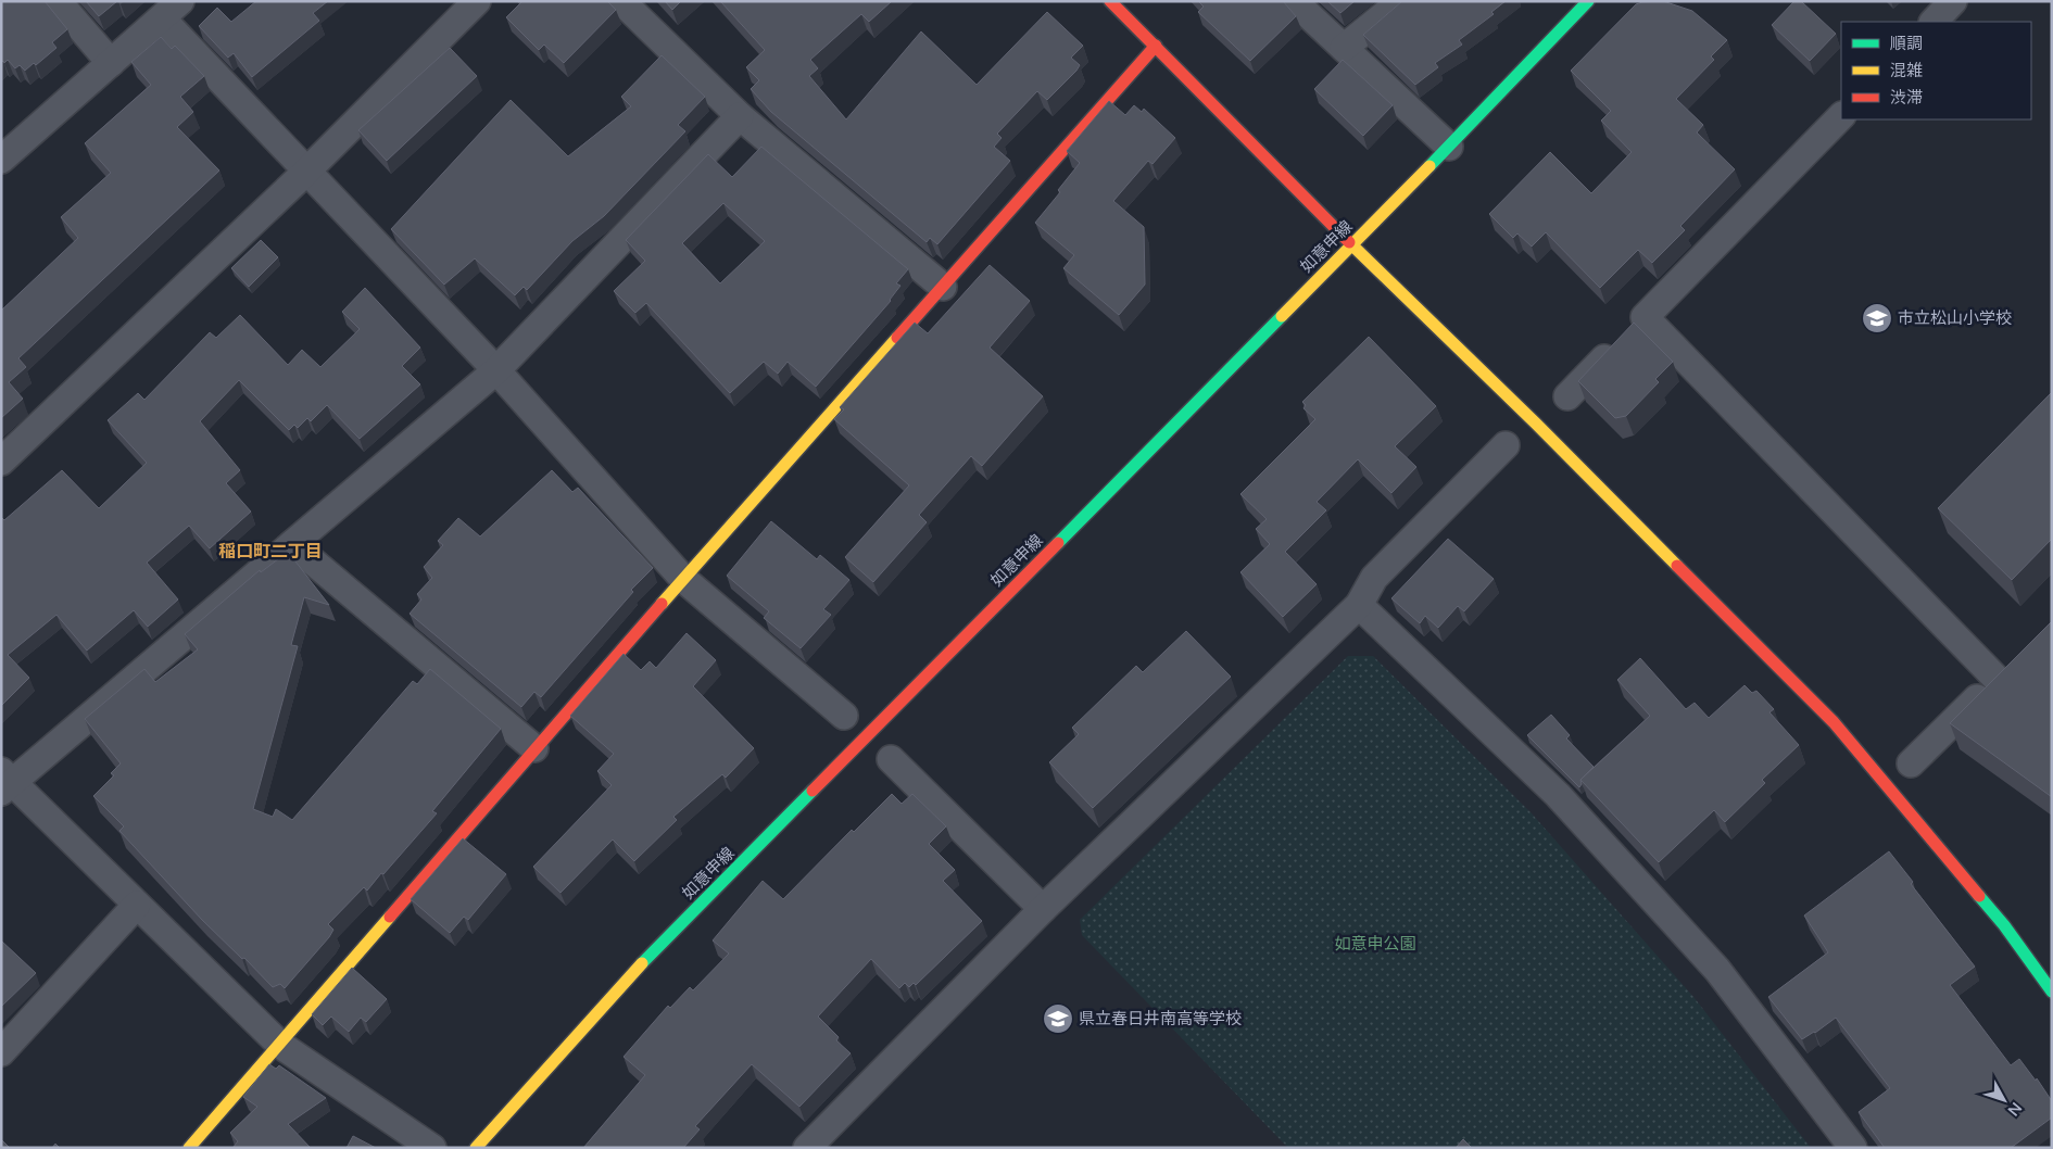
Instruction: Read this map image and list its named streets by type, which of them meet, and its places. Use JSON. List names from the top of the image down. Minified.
{"streets":{"street":["如意申線"]},"districts":["稲口町二丁目"],"parks":["如意申公園"],"places":{"school or university":["市立松山小学校","県立春日井南高等学校"]},"legend":["順調","混雑","渋滞"],"north":"bottom right"}
